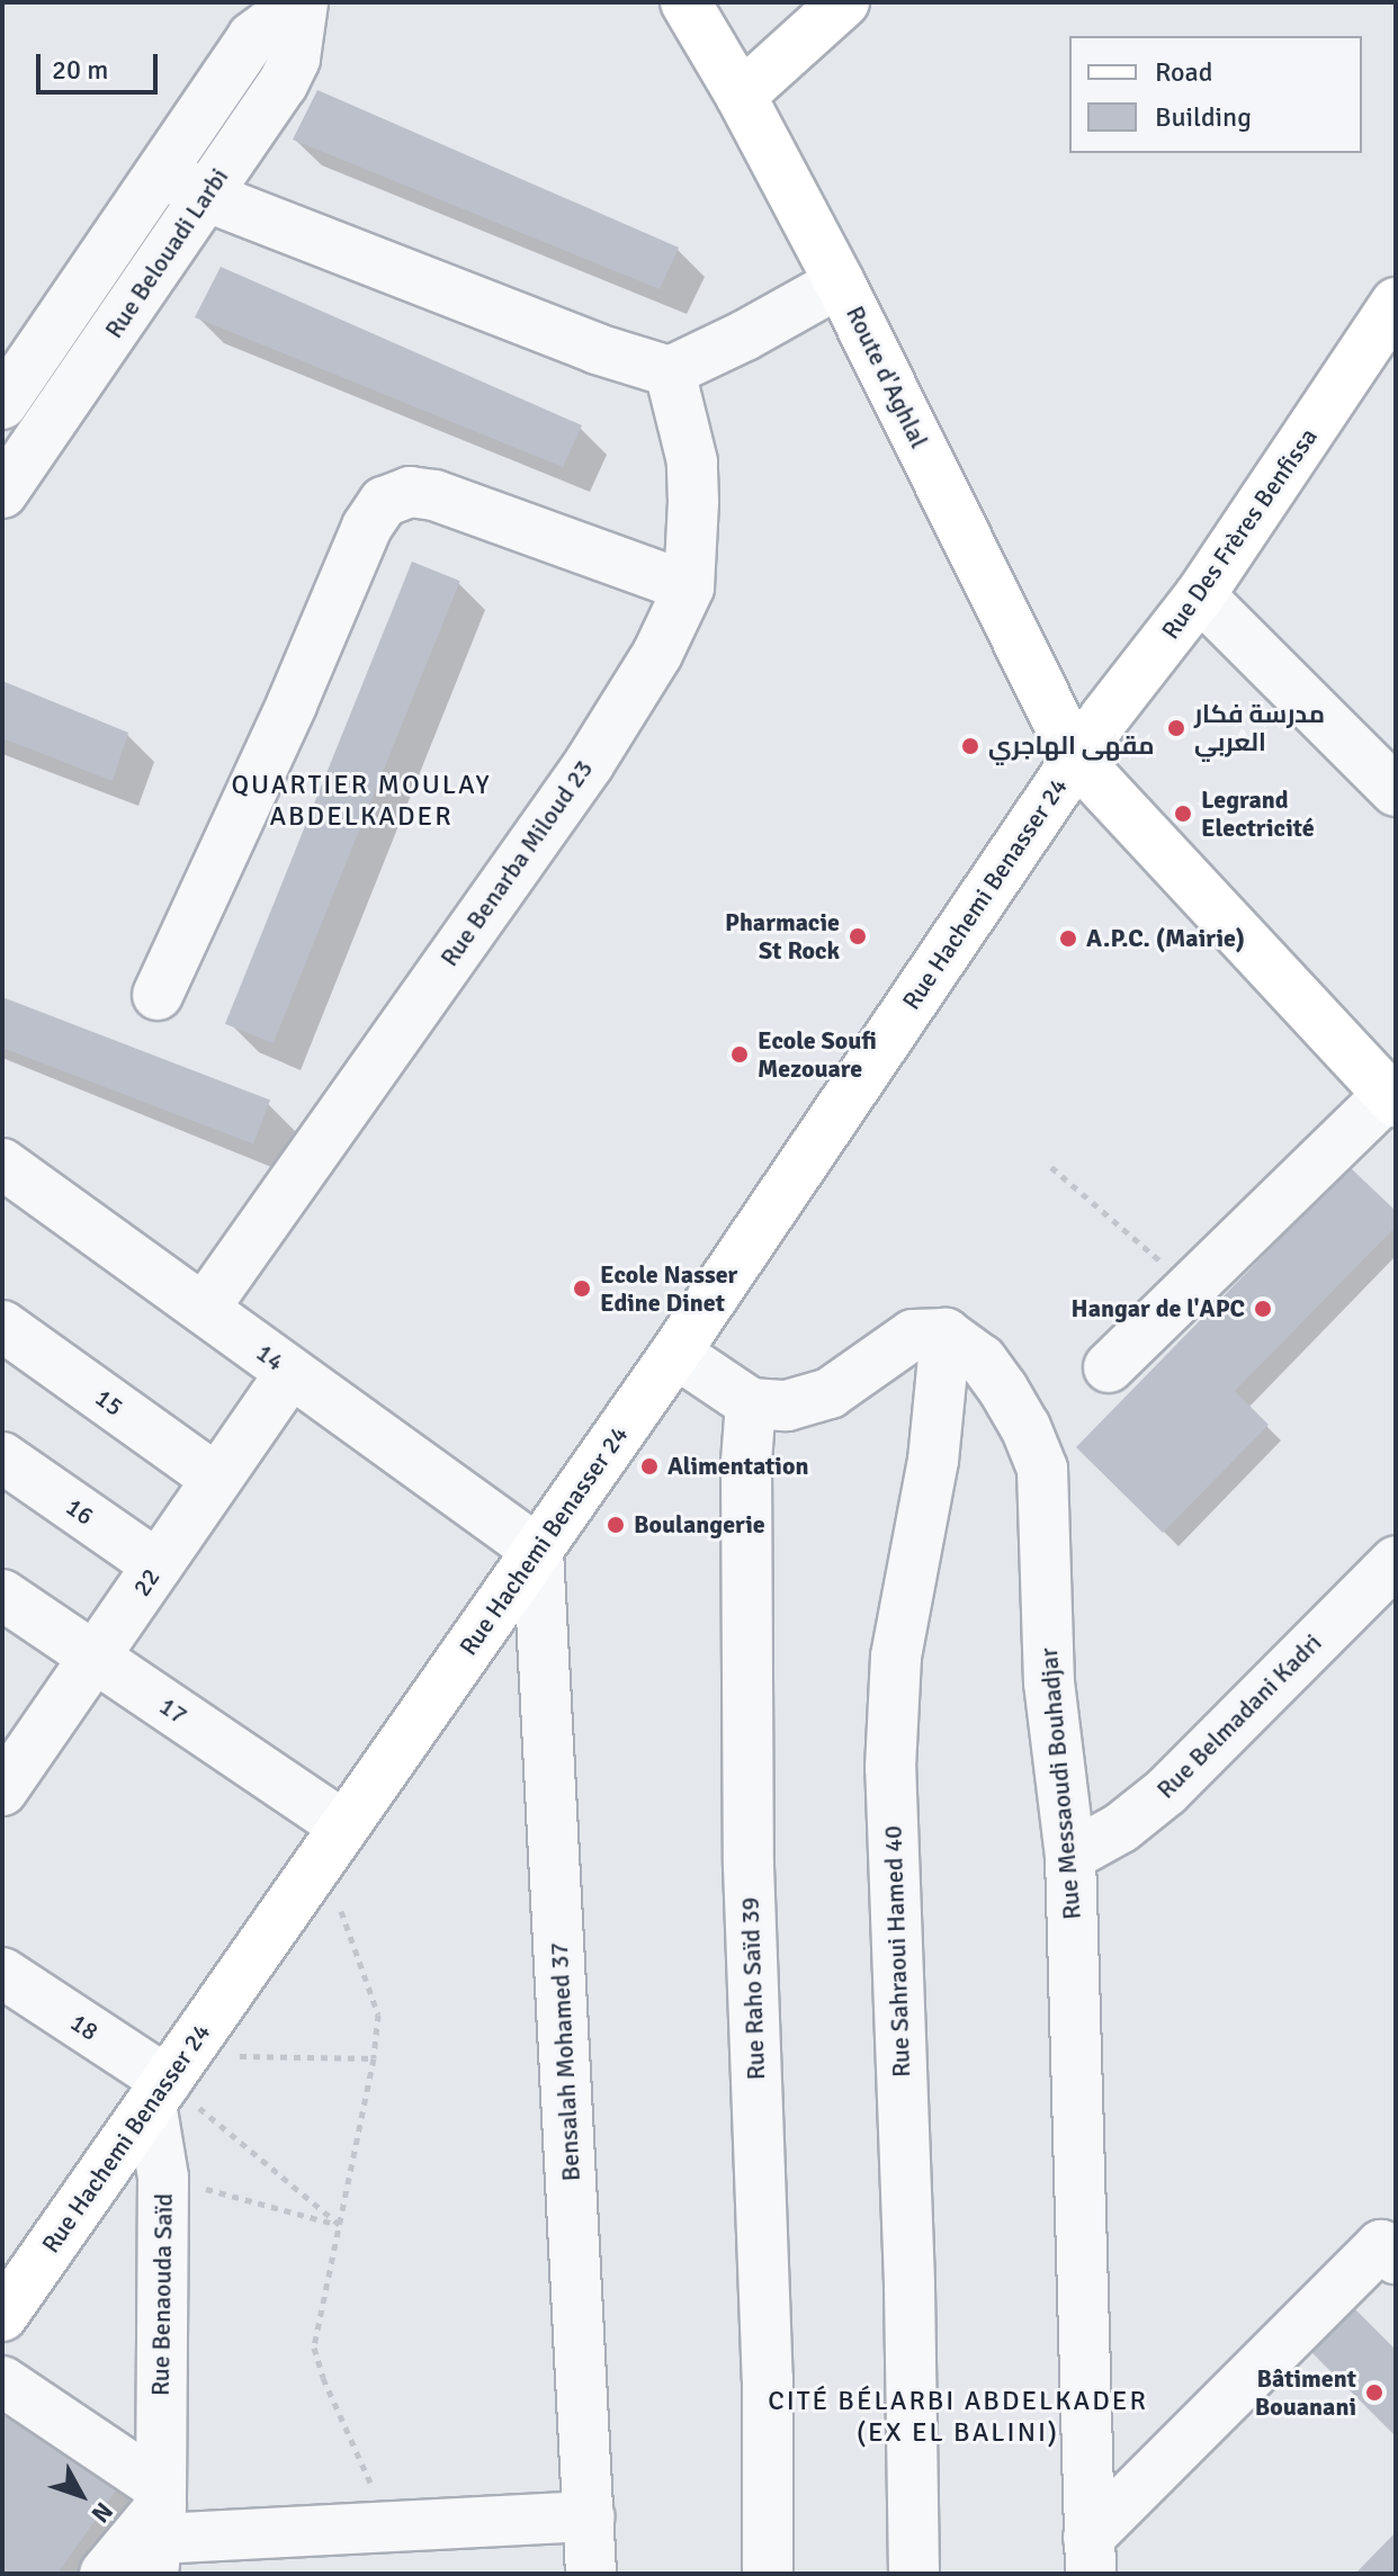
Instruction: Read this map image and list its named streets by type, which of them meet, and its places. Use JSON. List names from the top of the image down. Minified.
{"streets":{"main road":["Route d'Aghlal","Rue Des Frères Benfissa","Rue Hachemi Benasser 24"],"street":["Rue Belouadi Larbi","Rue Benarba Miloud 23","14","15","16","22","17","Rue Belmadani Kadri","Rue Messaoudi Bouhadjar","Rue Sahraoui Hamed 40","Rue Raho Saïd 39","18","Bensalah Mohamed 37","Rue Benaouda Saïd"]},"crossings":[["Route d'Aghlal","Rue Des Frères Benfissa"],["Route d'Aghlal","Rue Hachemi Benasser 24"],["Rue Des Frères Benfissa","Rue Hachemi Benasser 24"],["Rue Benarba Miloud 23","14"],["Rue Hachemi Benasser 24","14"],["Rue Hachemi Benasser 24","17"],["Rue Hachemi Benasser 24","18"],["Rue Hachemi Benasser 24","Bensalah Mohamed 37"],["Rue Hachemi Benasser 24","Rue Benaouda Saïd"],["14","22"],["14","Bensalah Mohamed 37"],["15","22"],["16","22"],["22","17"],["Rue Belmadani Kadri","Rue Messaoudi Bouhadjar"],["Rue Messaoudi Bouhadjar","Rue Sahraoui Hamed 40"],["18","Rue Benaouda Saïd"]],"districts":["QUARTIER MOULAY ABDELKADER","CITÉ BÉLARBI ABDELKADER (EX EL BALINI)"],"places":["مدرسة فكار العربي","مقهى الهاجري","Legrand Electricité","Pharmacie St Rock","A.P.C. (Mairie)","Ecole Soufi Mezouare","Ecole Nasser Edine Dinet","Hangar de l'APC","Alimentation","Boulangerie","Bâtiment Bouanani"],"legend":["Road","Building"],"scale_bar":"20 m","north":"bottom right"}
